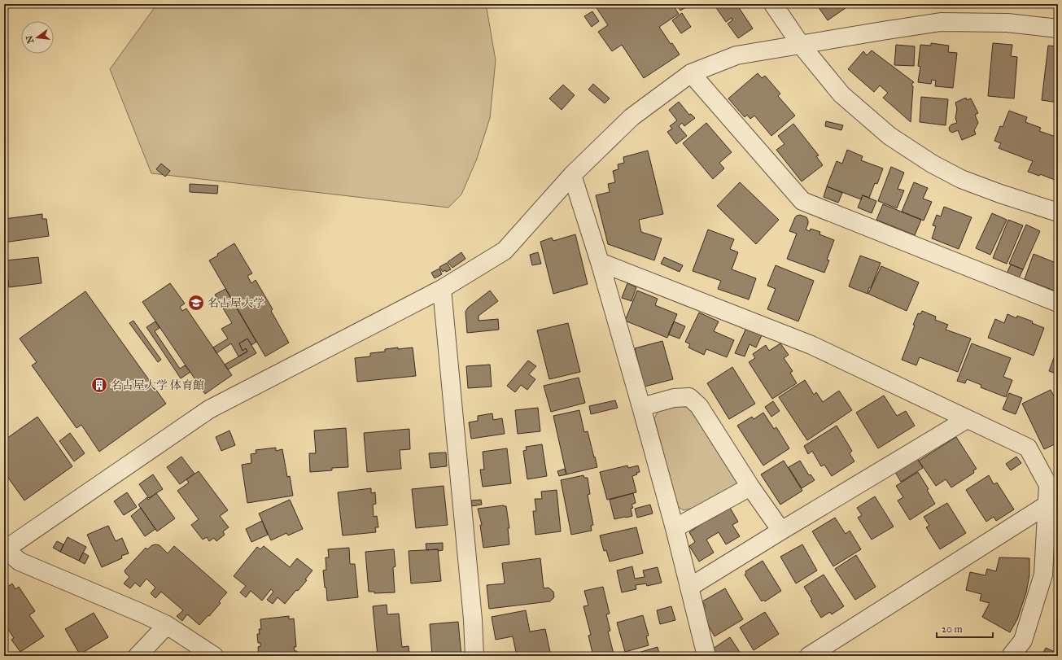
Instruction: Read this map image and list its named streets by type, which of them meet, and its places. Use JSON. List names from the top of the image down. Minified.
{"places":{"school or university":["名古屋大学"],"building":["名古屋大学 体育館"]},"scale_bar":"20 m","north":"left"}
